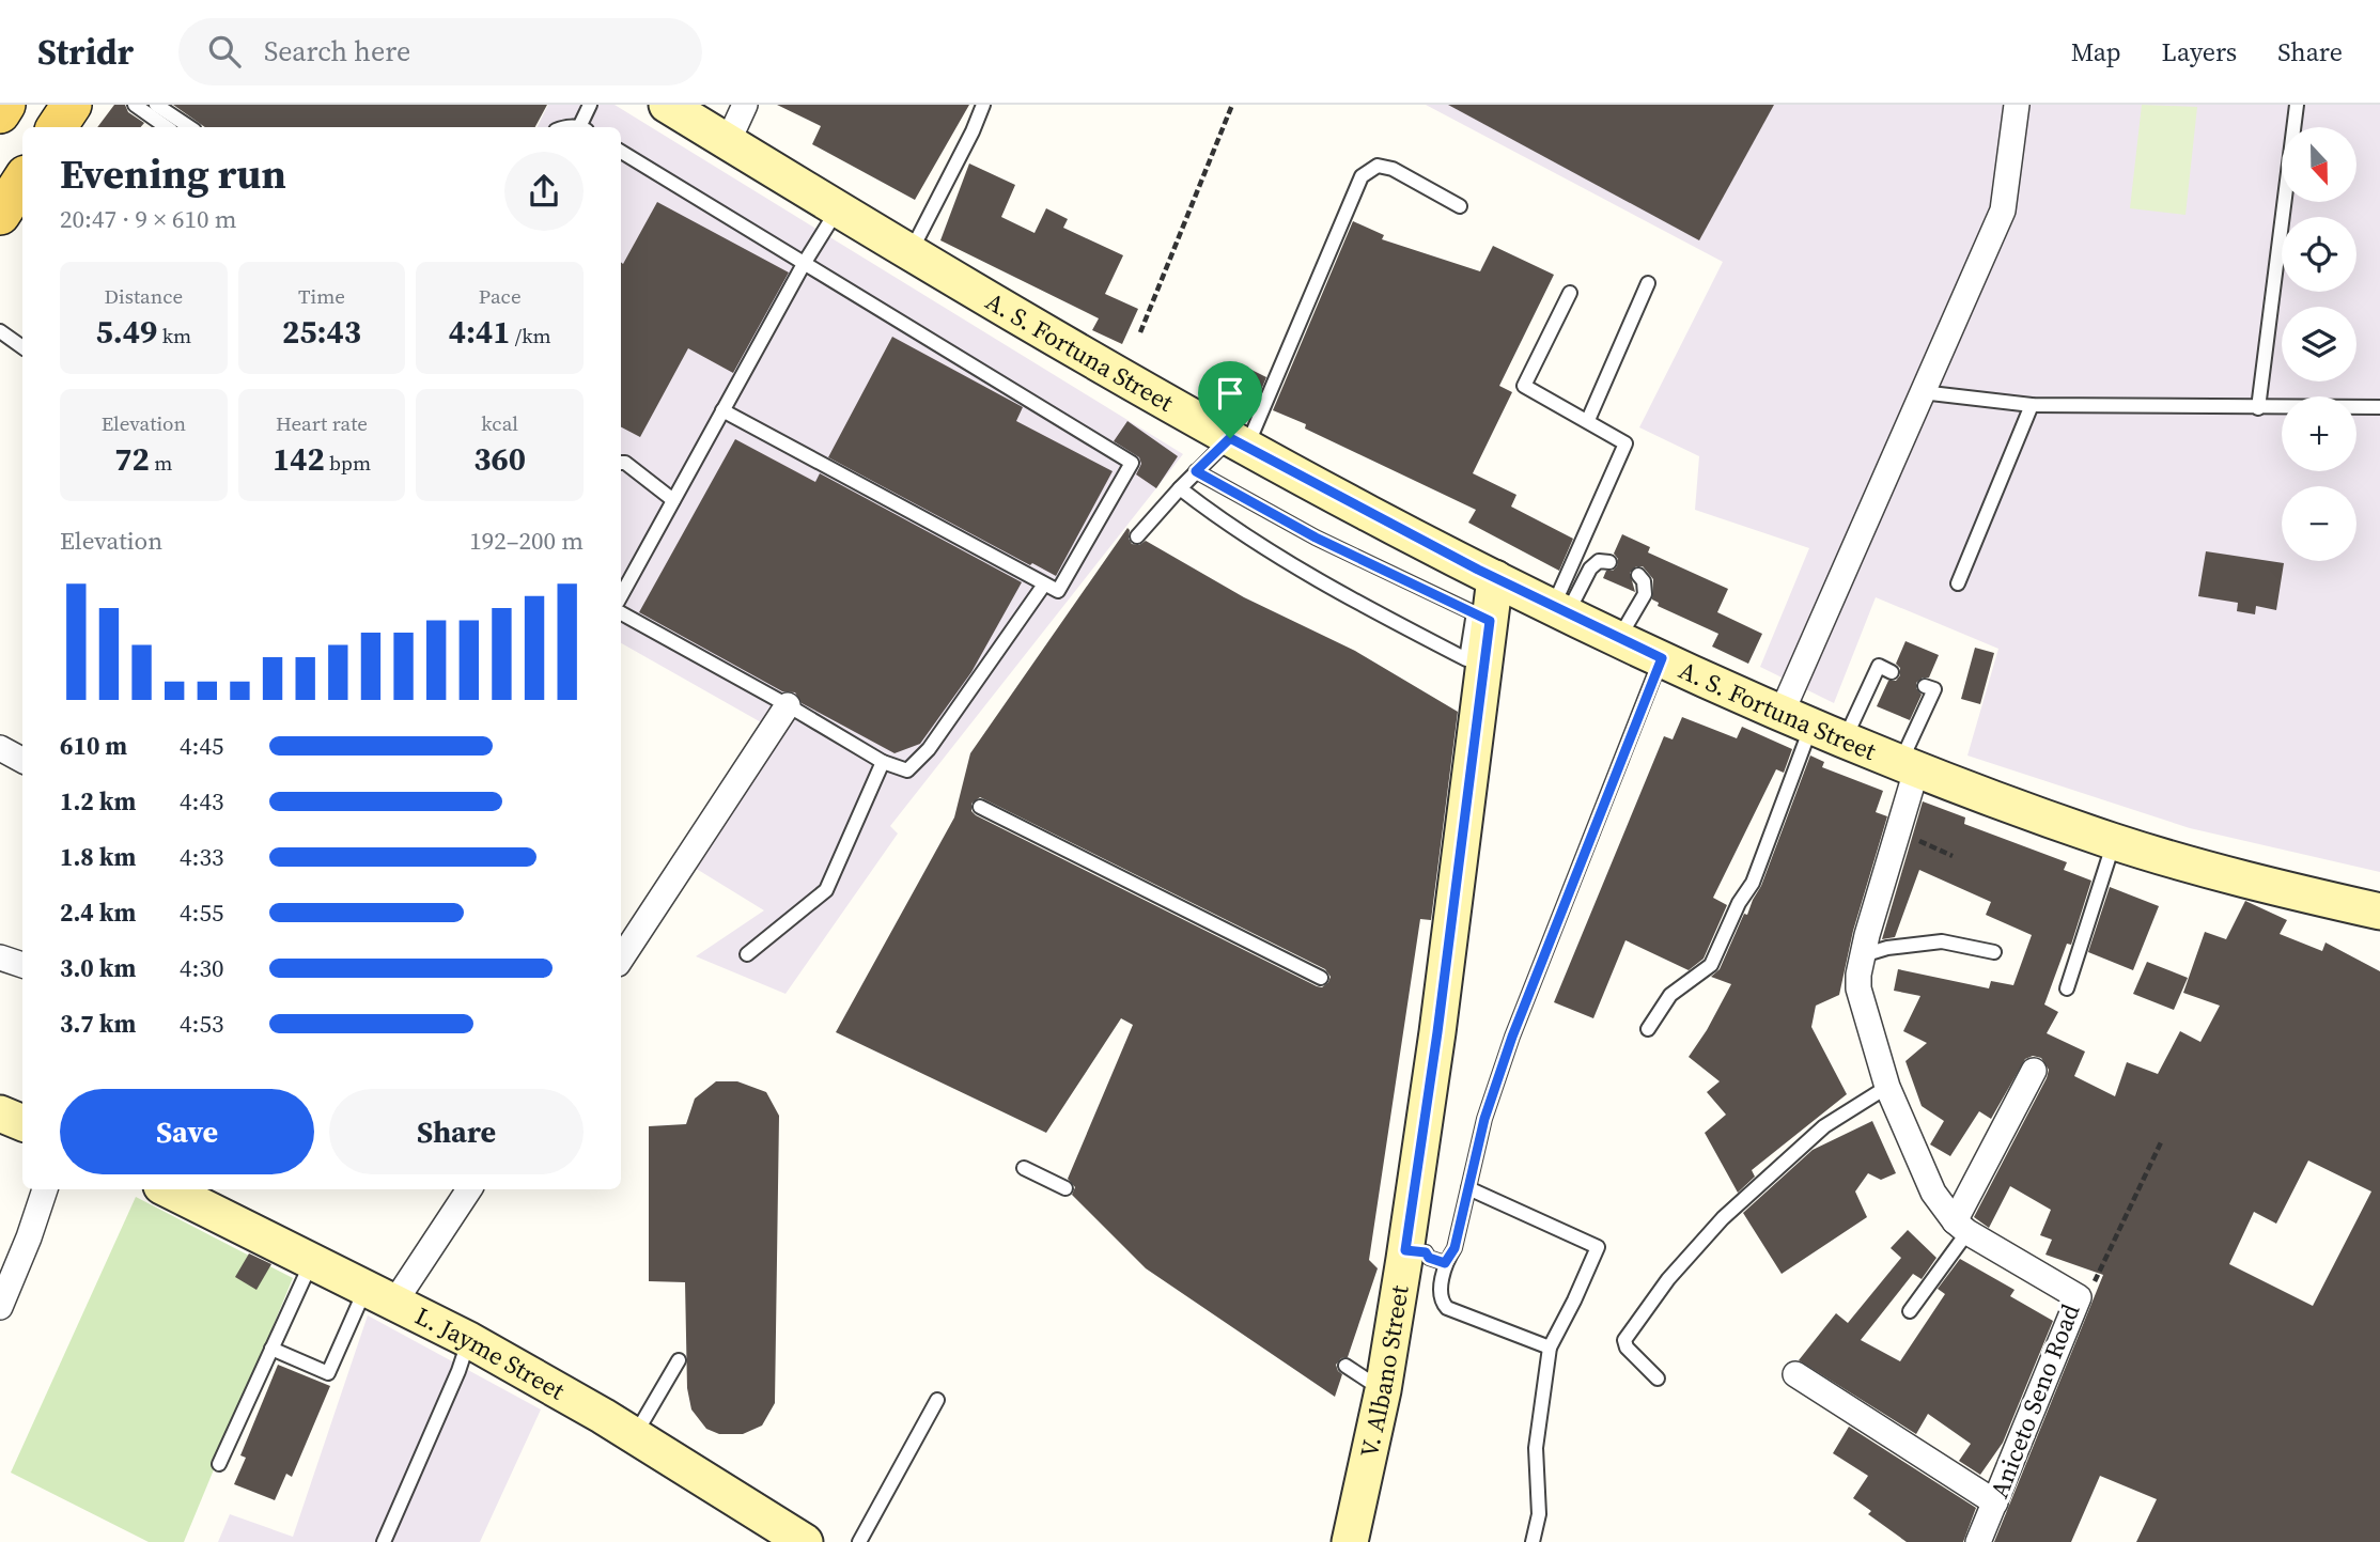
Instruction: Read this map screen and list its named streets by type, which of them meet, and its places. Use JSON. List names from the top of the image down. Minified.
{"streets":{"main road":["A. S. Fortuna Street","L. Jayme Street","V. Albano Street"],"street":["Aniceto Seno Road"]},"crossings":[["A. S. Fortuna Street","V. Albano Street"],["A. S. Fortuna Street","Aniceto Seno Road"]],"north":"bottom","page":{"header":"Stridr","search":"Search here","nav":["Map","Layers","Share"],"map_buttons":["+","−"],"heading":["Evening run","20:47 · 9 × 610 m"],"stats":[["Distance","5.49 km"],["Time","25:43"],["Pace","4:41 /km"],["Elevation","72 m"],["Heart rate","142 bpm"],["kcal","360"]],"chart":["Elevation","192–200 m"],"list":[{"name":"610 m","note":"4:45"},{"name":"1.2 km","note":"4:43"},{"name":"1.8 km","note":"4:33"},{"name":"2.4 km","note":"4:55"},{"name":"3.0 km","note":"4:30"},{"name":"3.7 km","note":"4:53"}],"buttons":["Save","Share"]}}
